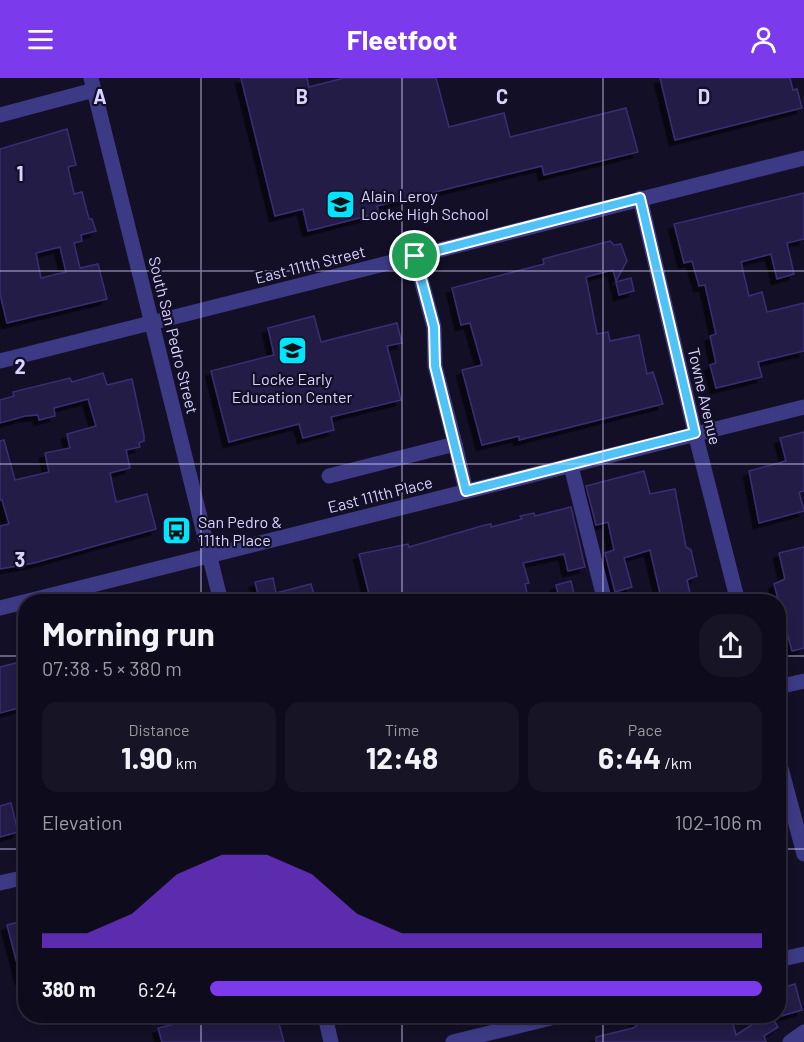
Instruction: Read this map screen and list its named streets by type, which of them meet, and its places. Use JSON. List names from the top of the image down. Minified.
{"streets":{"street":["East 111th Street","South San Pedro Street","Towne Avenue","East 111th Place"]},"crossings":[["East 111th Street","South San Pedro Street"],["East 111th Street","Towne Avenue"],["South San Pedro Street","East 111th Place"],["Towne Avenue","East 111th Place"]],"places":{"school or university":["Alain Leroy Locke High School","Locke Early Education Center"],"bus stop":["San Pedro & 111th Place"]},"page":{"header":"Fleetfoot","heading":["Morning run","07:38 · 5 × 380 m"],"stats":[["Distance","1.90 km"],["Time","12:48"],["Pace","6:44 /km"]],"chart":["Elevation","102–106 m"],"list":[{"name":"380 m","note":"6:24"}]},"grid":{"columns":["A","B","C","D"],"rows":["1","2","3"]}}
